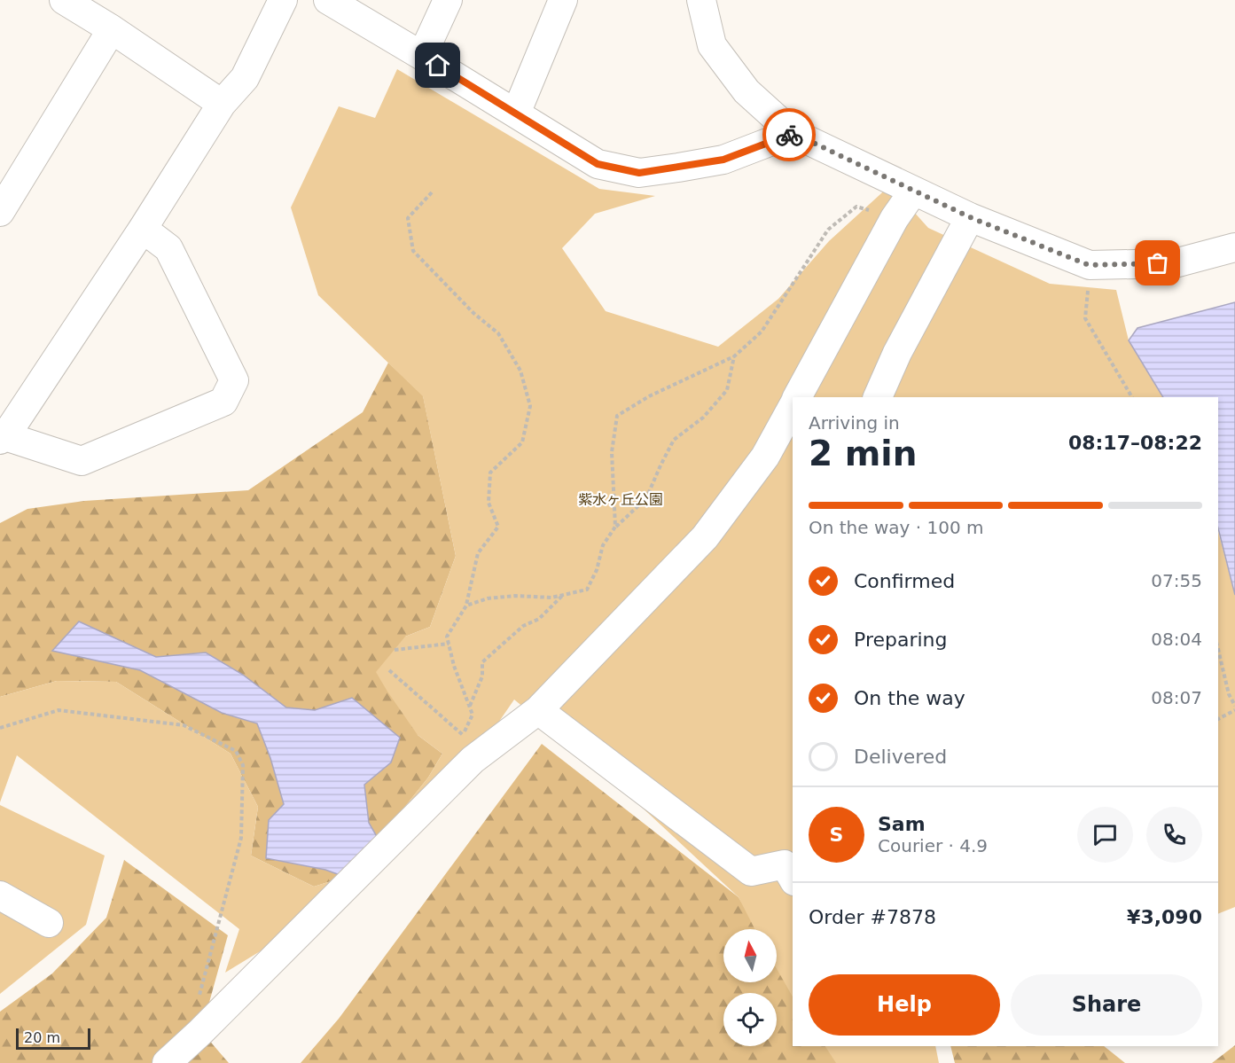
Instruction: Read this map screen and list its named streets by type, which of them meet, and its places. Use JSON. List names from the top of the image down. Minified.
{"parks":["紫水ヶ丘公園"],"scale_bar":"20 m","north":"top","page":{"heading":["2 min","Arriving in","08:17–08:22"],"panel":["Sam","Courier · 4.9","Order #7878","¥3,090"],"bar":"On the way · 100 m","list":[["Confirmed","07:55"],["Preparing","08:04"],["On the way","08:07"],"Delivered"],"round":"S","buttons":["Help","Share"],"scale":"20 m"}}
